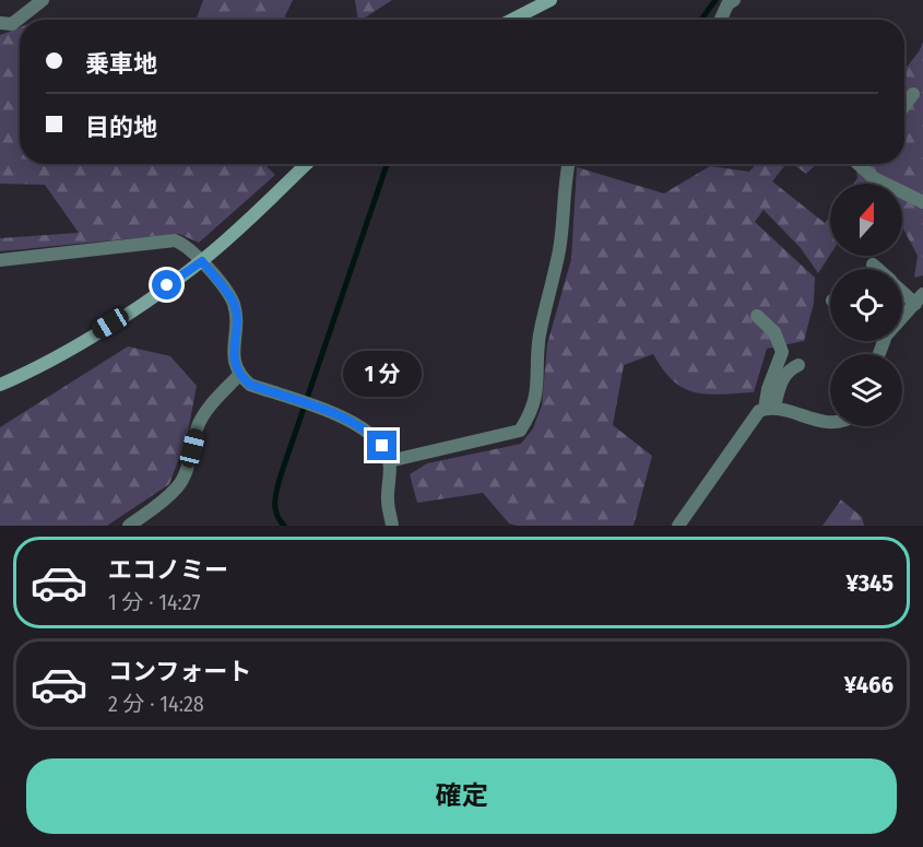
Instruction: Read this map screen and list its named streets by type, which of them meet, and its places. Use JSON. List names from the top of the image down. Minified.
{"north":"top","page":{"banner":["乗車地","目的地"],"bubble":"1 分","list":[{"name":"エコノミー","note":"1 分 · 14:27","value":"¥345"},{"name":"コンフォート","note":"2 分 · 14:28","value":"¥466"}],"buttons":"確定"}}
